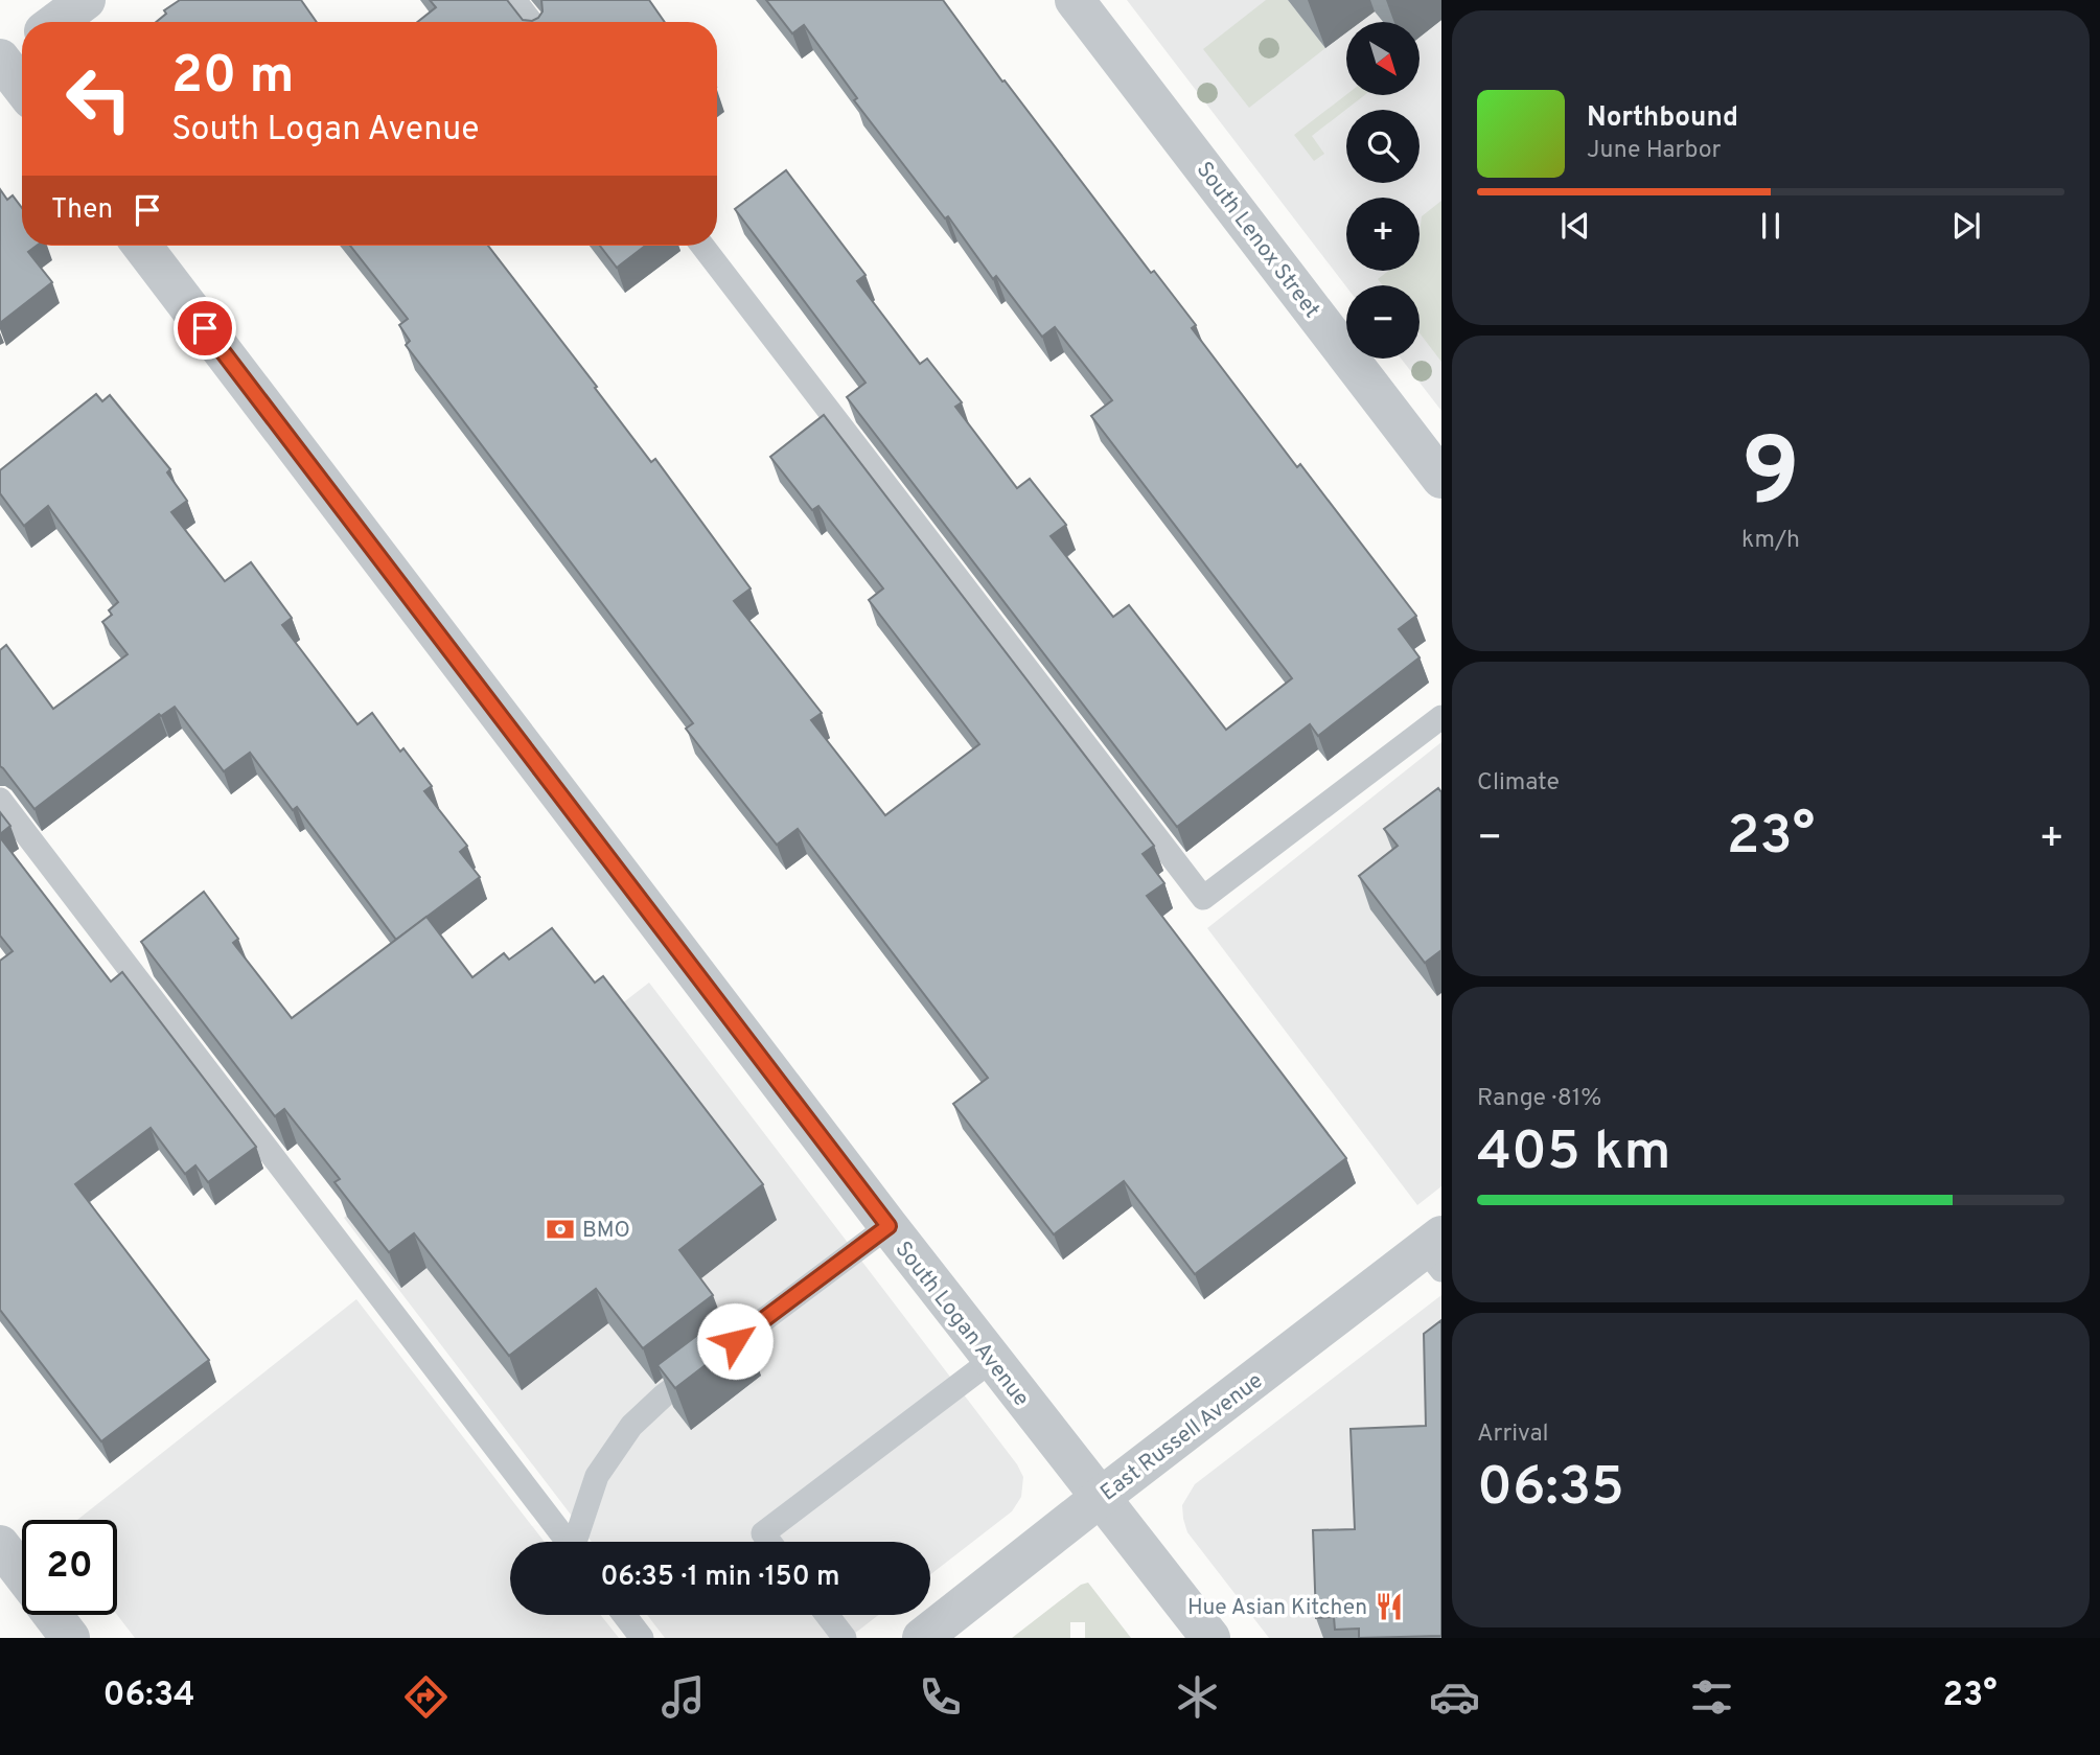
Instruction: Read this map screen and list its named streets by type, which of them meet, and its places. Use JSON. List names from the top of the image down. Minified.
{"streets":{"street":["South Lenox Street","South Logan Avenue","East Russell Avenue"]},"crossings":[["South Logan Avenue","East Russell Avenue"]],"places":{"bank":["BMO"],"restaurant":["Hue Asian Kitchen"]},"north":"bottom right","page":{"map_buttons":["+","−"],"turn":["20 m","South Logan Avenue"],"song":["Northbound","June Harbor"],"then":"Then","tile":[["9","km/h"],"Climate",["Range · 81%","405 km"],["Arrival","06:35"]],"heat":["−","23°","+"],"limit":"20","trip":"06:35 · 1 min · 150 m","tabs":["06:34","23°"]}}
